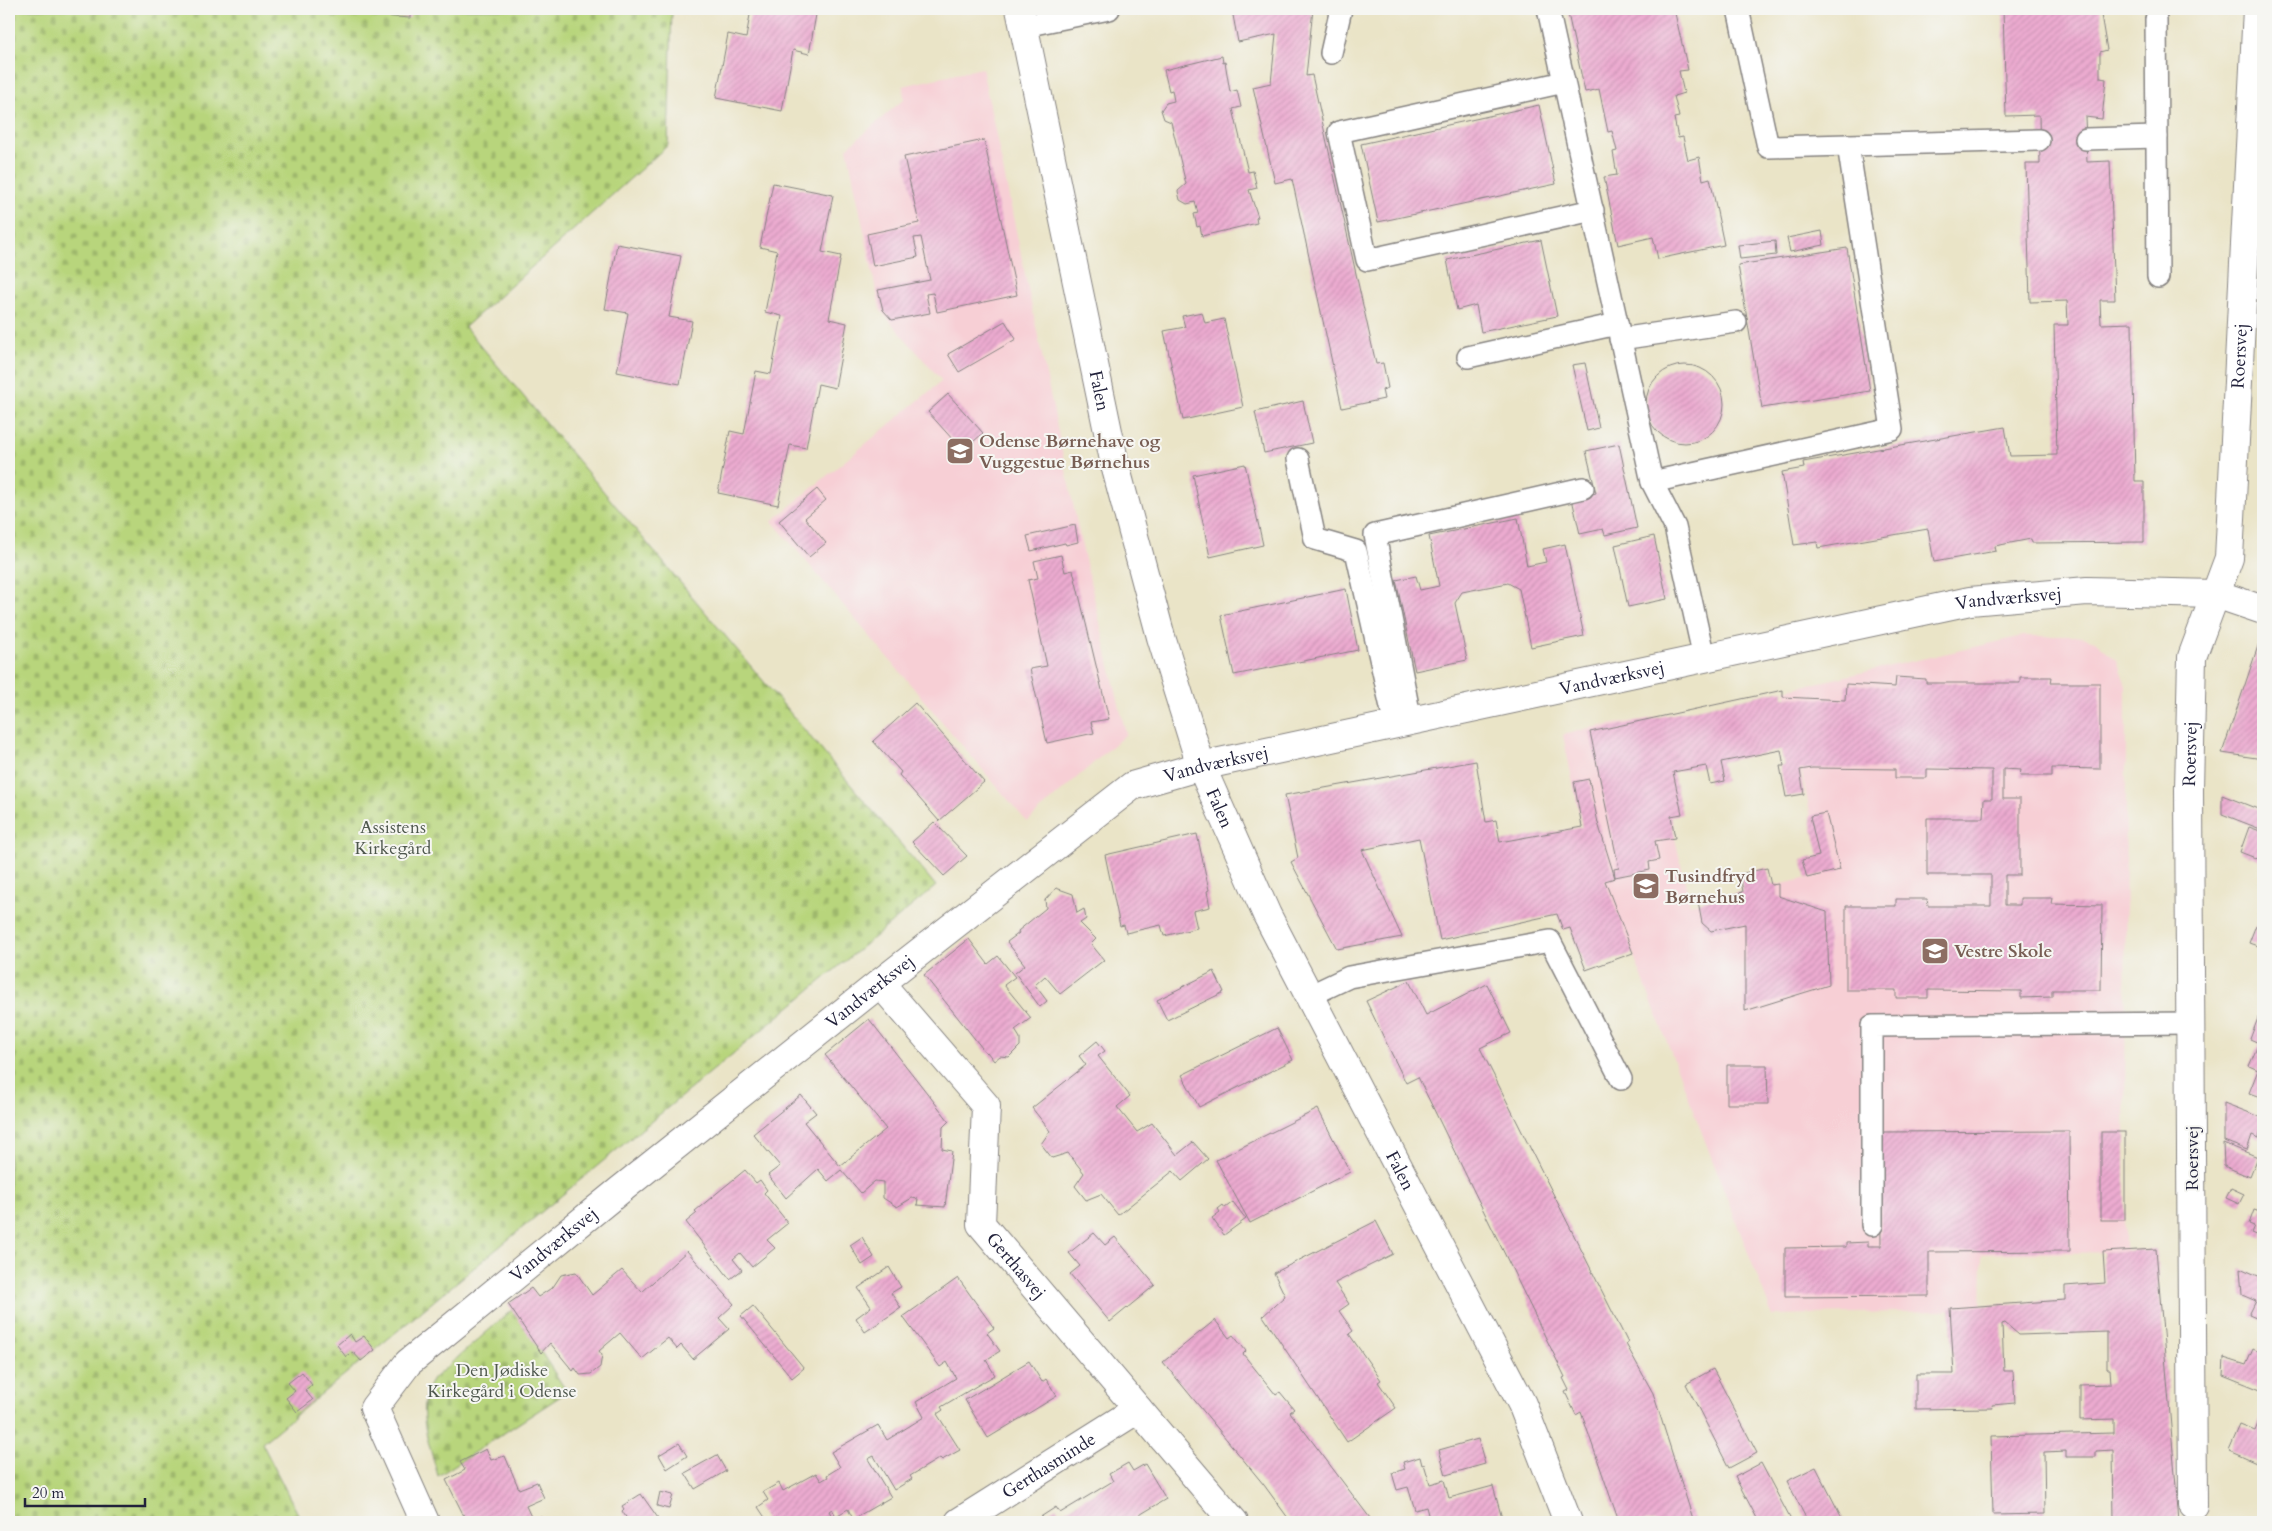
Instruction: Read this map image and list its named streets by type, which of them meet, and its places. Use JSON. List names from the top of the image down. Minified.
{"streets":{"street":["Roersvej","Falen","Vandværksvej","Gerthasvej","Gerthasminde"]},"crossings":[["Roersvej","Vandværksvej"],["Falen","Vandværksvej"],["Vandværksvej","Gerthasvej"],["Gerthasvej","Gerthasminde"]],"parks":["Assistens Kirkegård","Den Jødiske Kirkegård i Odense"],"places":{"school or university":["Odense Børnehave og Vuggestue Børnehus","Tusindfryd Børnehus","Vestre Skole"]},"scale_bar":"20 m"}
